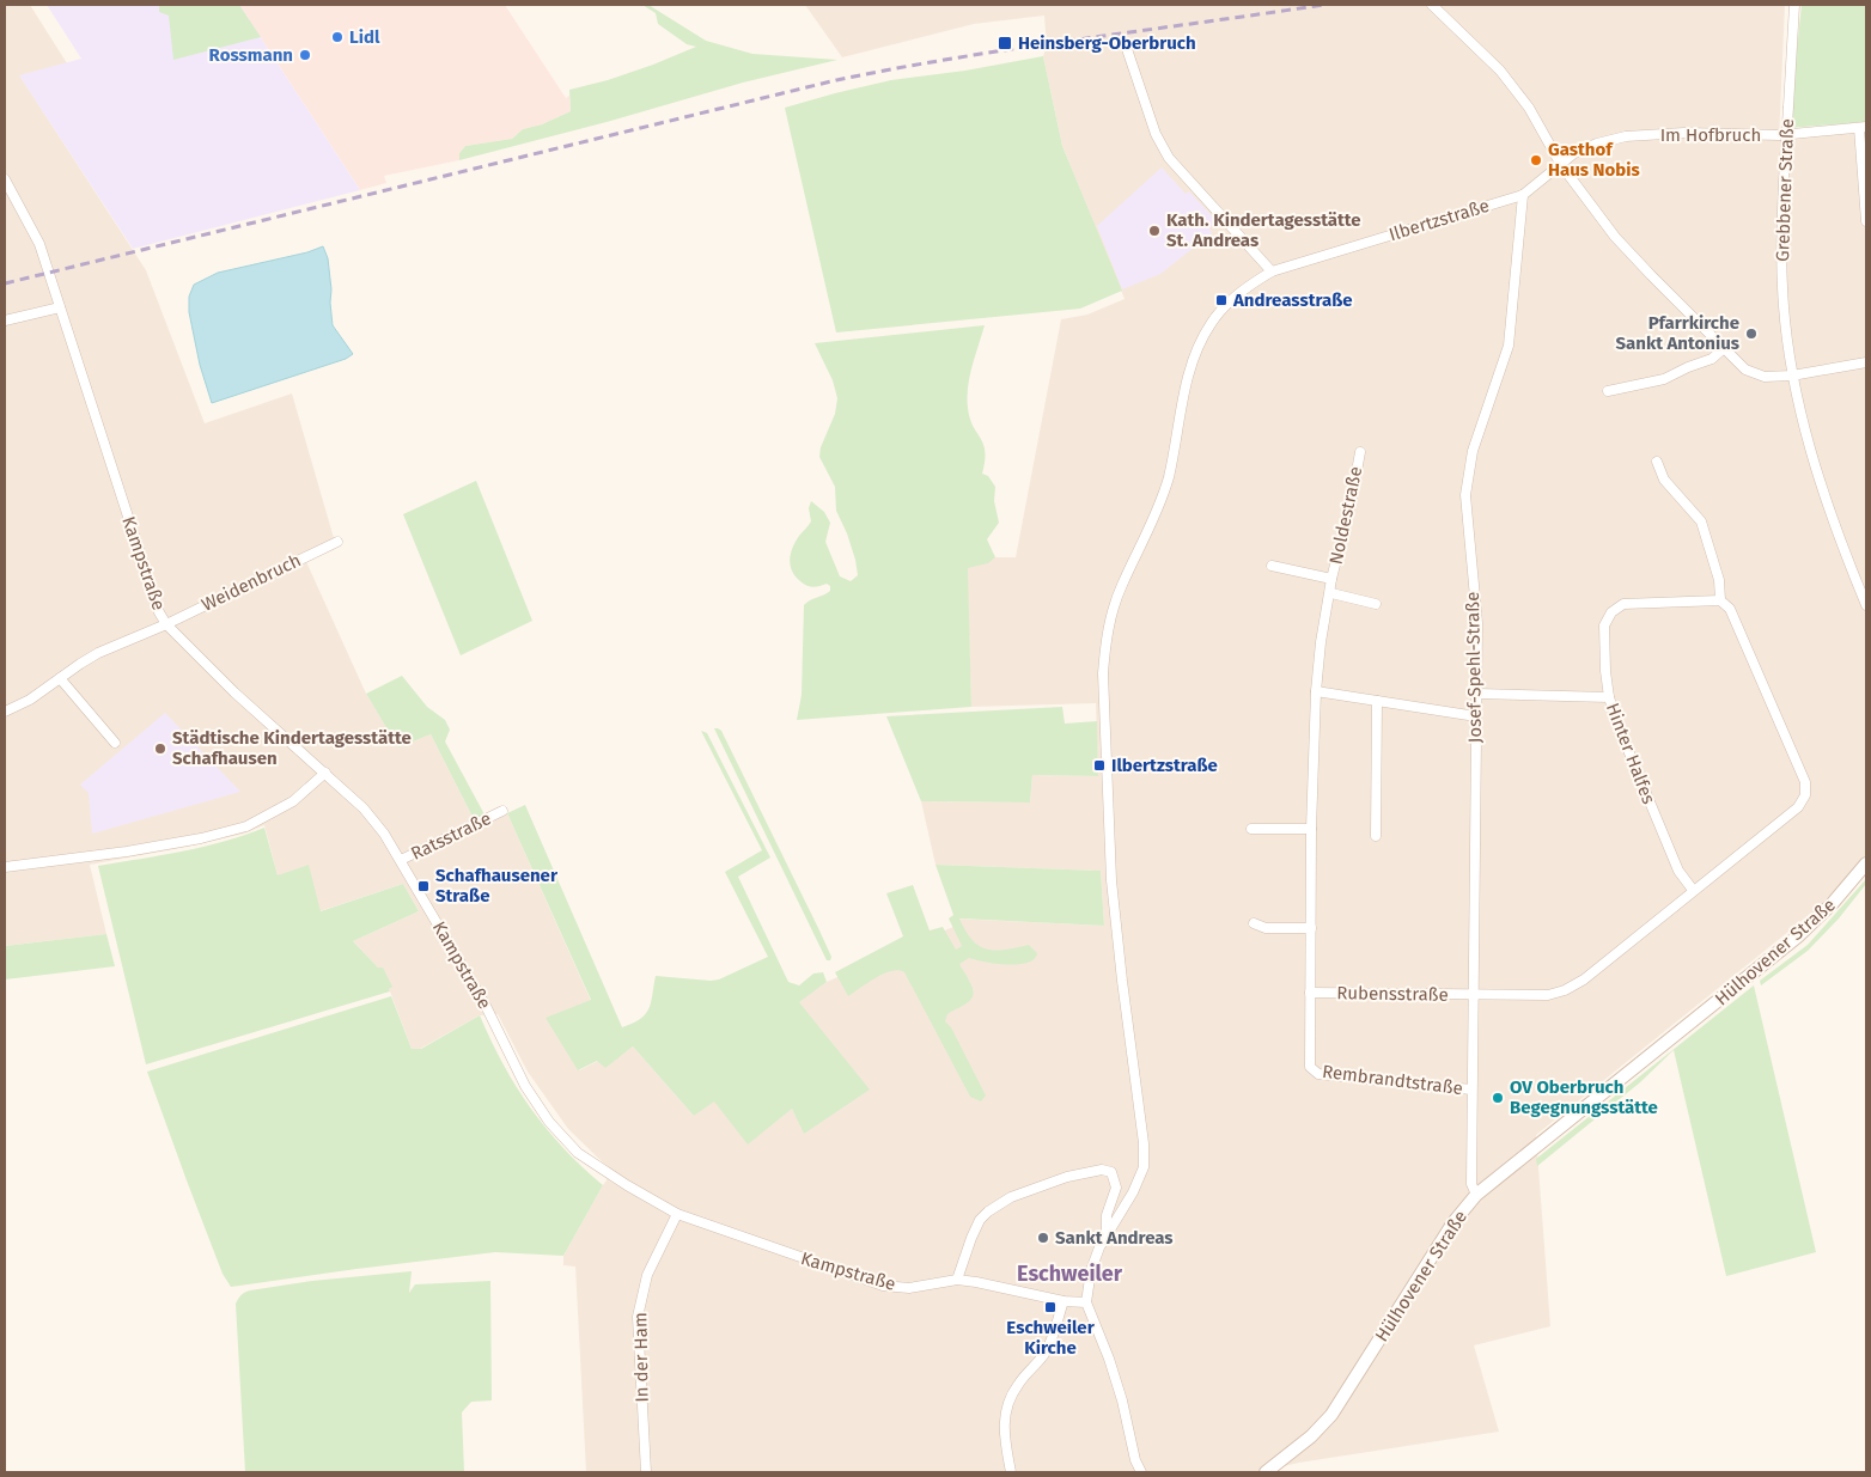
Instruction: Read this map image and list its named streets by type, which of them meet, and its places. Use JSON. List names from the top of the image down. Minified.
{"streets":{"main road":["Hülhovener Straße"],"street":["Im Hofbruch","Grebbener Straße","Ilbertzstraße","Noldestraße","Kampstraße","Weidenbruch","Josef-Spehl-Straße","Hinter Halfes","Ratsstraße","Rubensstraße","Rembrandtstraße","In der Ham"]},"crossings":[["Ilbertzstraße","Josef-Spehl-Straße"],["Noldestraße","Rembrandtstraße"],["Kampstraße","Weidenbruch"],["Kampstraße","Ratsstraße"],["Kampstraße","In der Ham"],["Josef-Spehl-Straße","Hülhovener Straße"],["Josef-Spehl-Straße","Rubensstraße"],["Josef-Spehl-Straße","Rembrandtstraße"],["Rubensstraße","Rembrandtstraße"]],"districts":["Eschweiler"],"places":{"other":["Lidl","Rossmann","Gasthof Haus Nobis","Kath. Kindertagesstätte St. Andreas","Pfarrkirche Sankt Antonius","Städtische Kindertagesstätte Schafhausen","OV Oberbruch Begegnungsstätte","Sankt Andreas"],"transit":["Heinsberg-Oberbruch","Andreasstraße","Ilbertzstraße","Schafhausener Straße","Eschweiler Kirche"]}}
